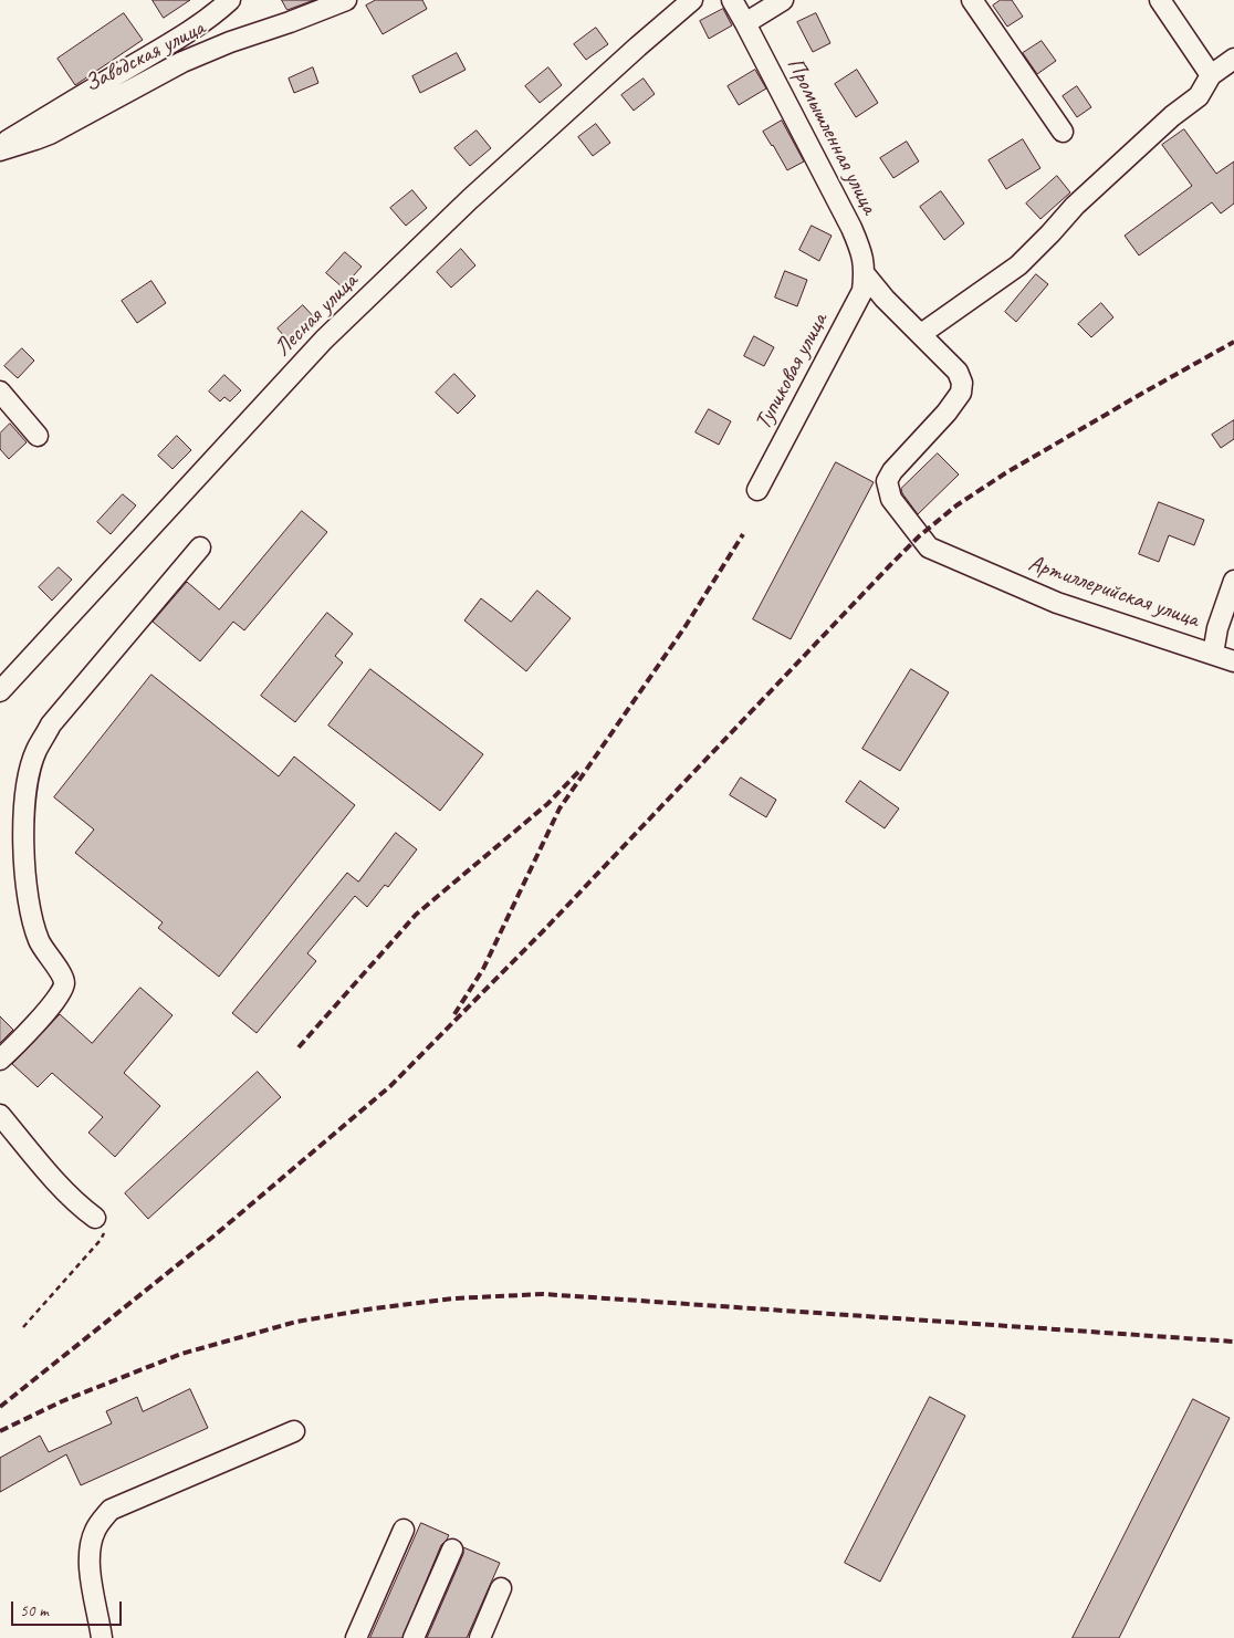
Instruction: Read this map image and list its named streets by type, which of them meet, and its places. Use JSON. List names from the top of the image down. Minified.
{"streets":{"lane":["Заводская улица","Промышленная улица","Лесная улица","Тупиковая улица","Артиллерийская улица"]},"crossings":[["Промышленная улица","Тупиковая улица"]],"scale_bar":"50 m"}
